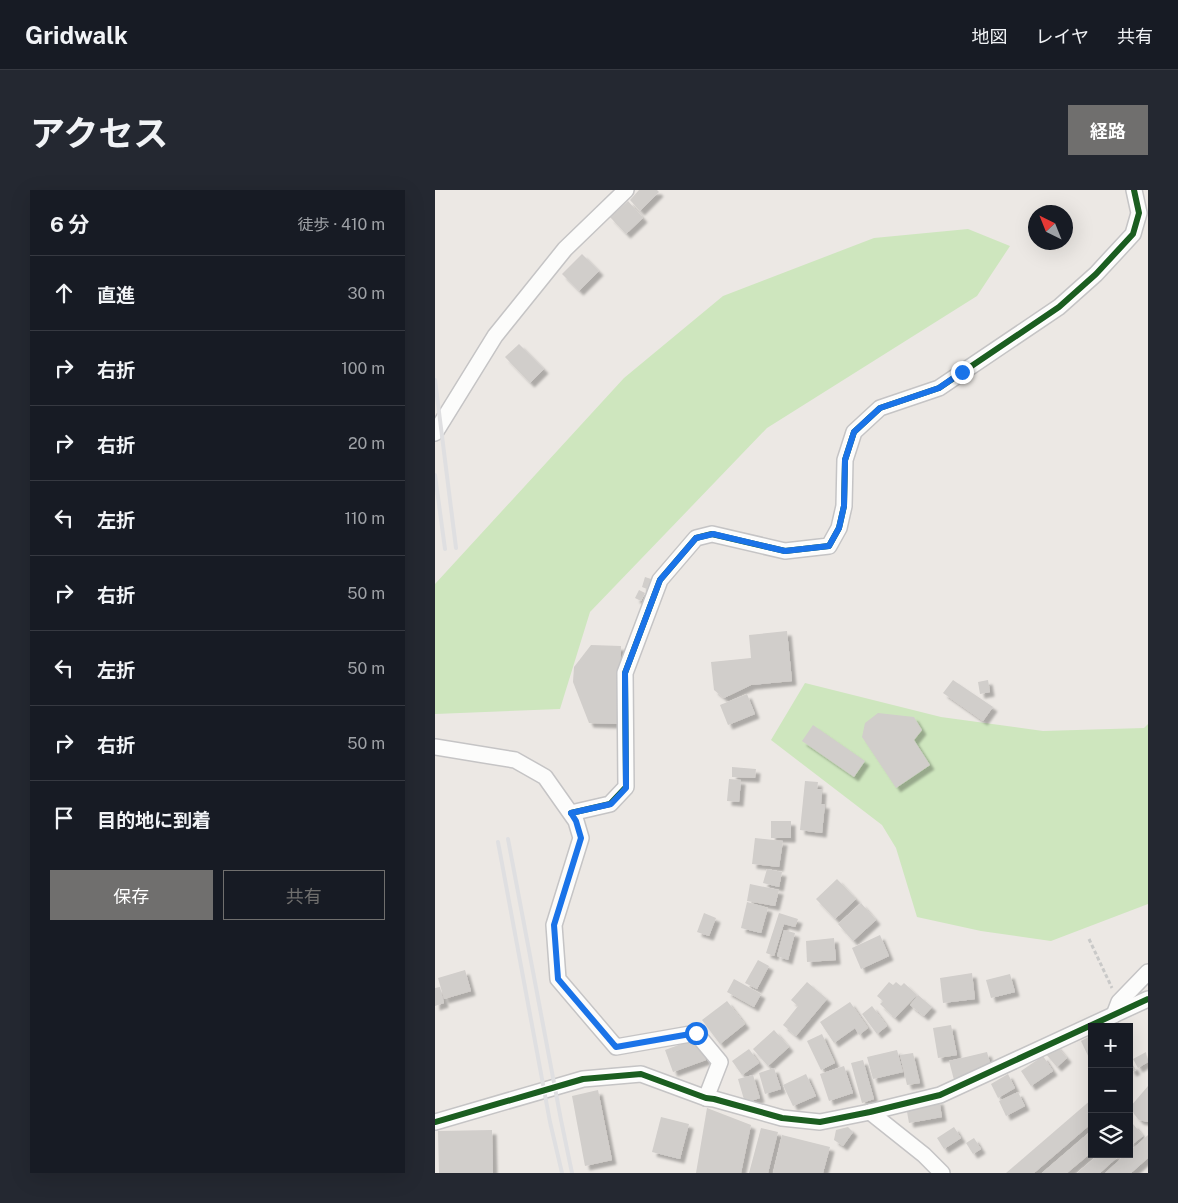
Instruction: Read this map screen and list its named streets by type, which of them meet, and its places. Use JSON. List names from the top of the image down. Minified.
{"north":"top left","page":{"header":"Gridwalk","nav":["地図","レイヤ","共有"],"title":"アクセス","buttons":["経路",["保存","共有"]],"heading":["6 分","徒歩 · 410 m"],"list":[["直進","30 m"],["右折","100 m"],["右折","20 m"],["左折","110 m"],["右折","50 m"],["左折","50 m"],["右折","50 m"],"目的地に到着"],"map_buttons":["+","−"]}}
